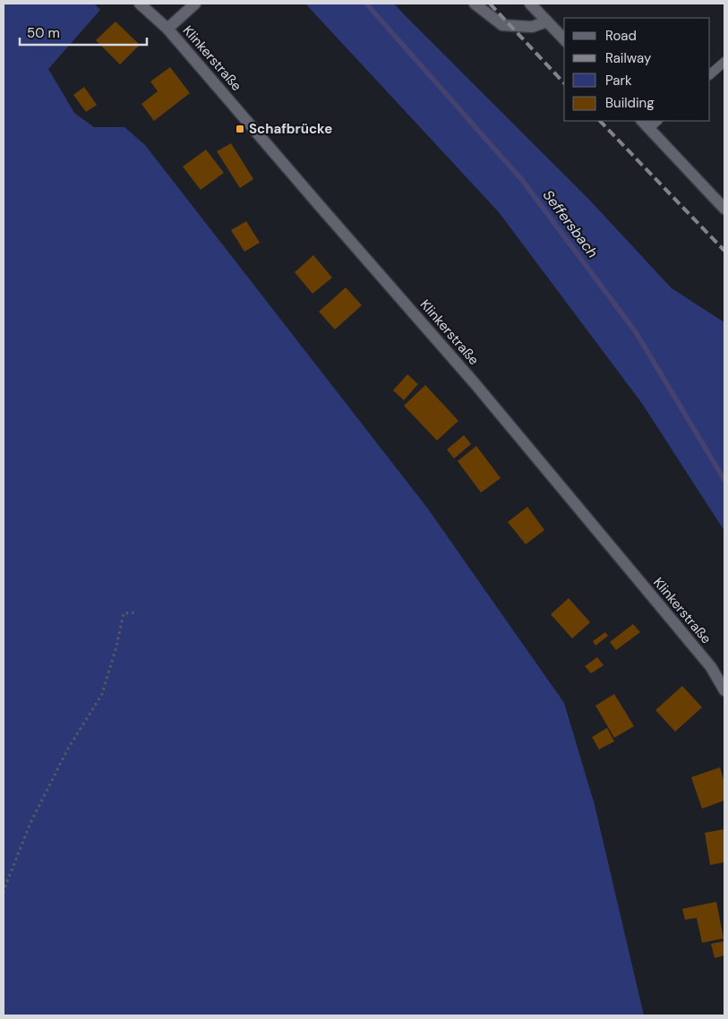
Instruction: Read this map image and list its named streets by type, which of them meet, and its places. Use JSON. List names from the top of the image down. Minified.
{"streets":{"street":["Klinkerstraße"]},"water":["Seffersbach"],"places":{"transit":["Schafbrücke"]},"legend":["Road","Railway","Park","Building"],"scale_bar":"50 m"}
